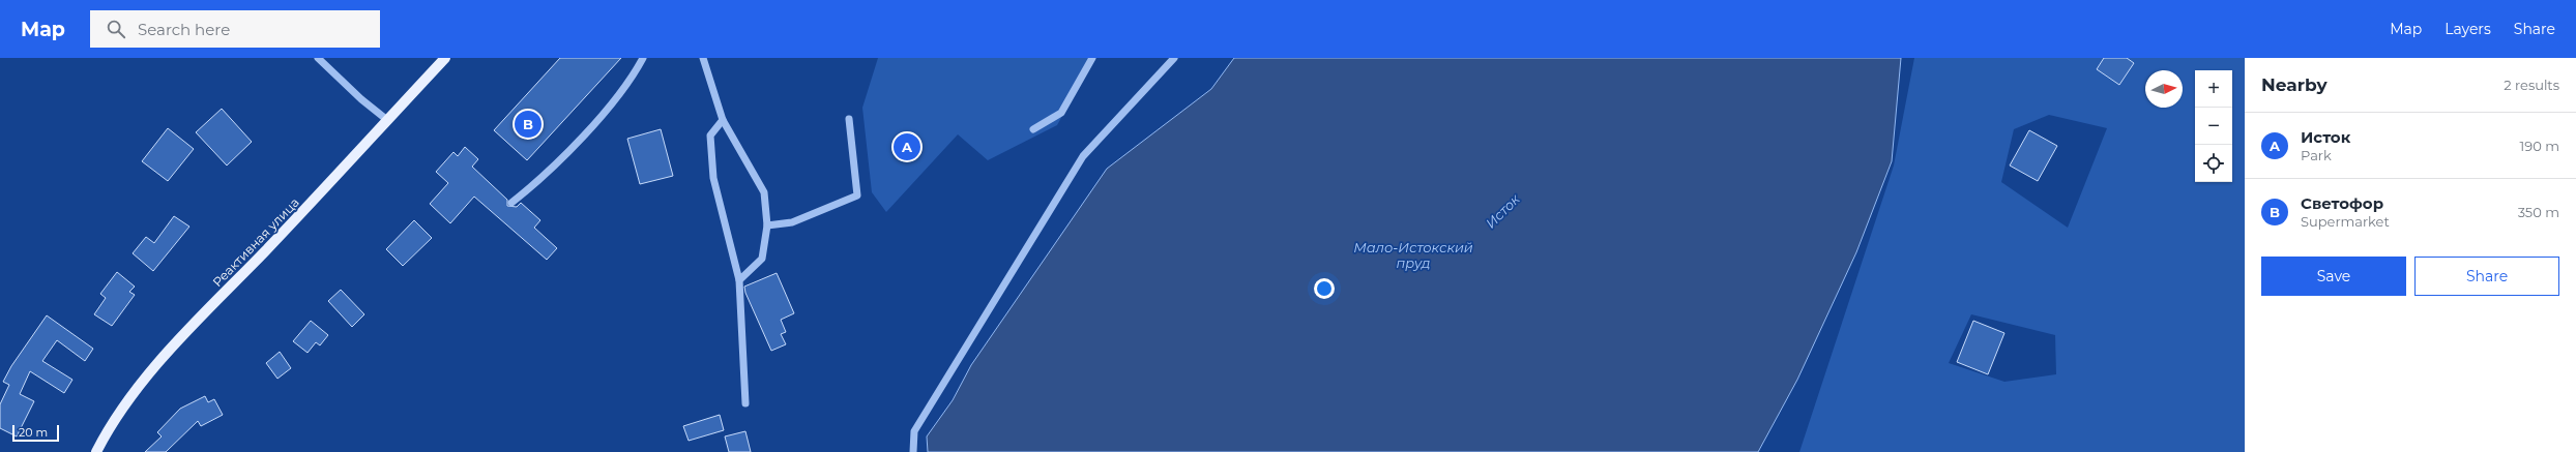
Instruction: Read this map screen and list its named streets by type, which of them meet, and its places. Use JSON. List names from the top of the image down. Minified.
{"streets":{"main road":["Реактивная улица"]},"water":["Исток","Мало-Истокский пруд"],"scale_bar":"20 m","north":"right","page":{"header":"Map","search":"Search here","nav":["Map","Layers","Share"],"heading":["Nearby","2 results"],"map_buttons":["+","−"],"pins":["B","A"],"list":[{"mark":"A","name":"Исток","note":"Park","value":"190 m"},{"mark":"B","name":"Светофор","note":"Supermarket","value":"350 m"}],"buttons":["Save","Share"],"scale":"20 m"}}
